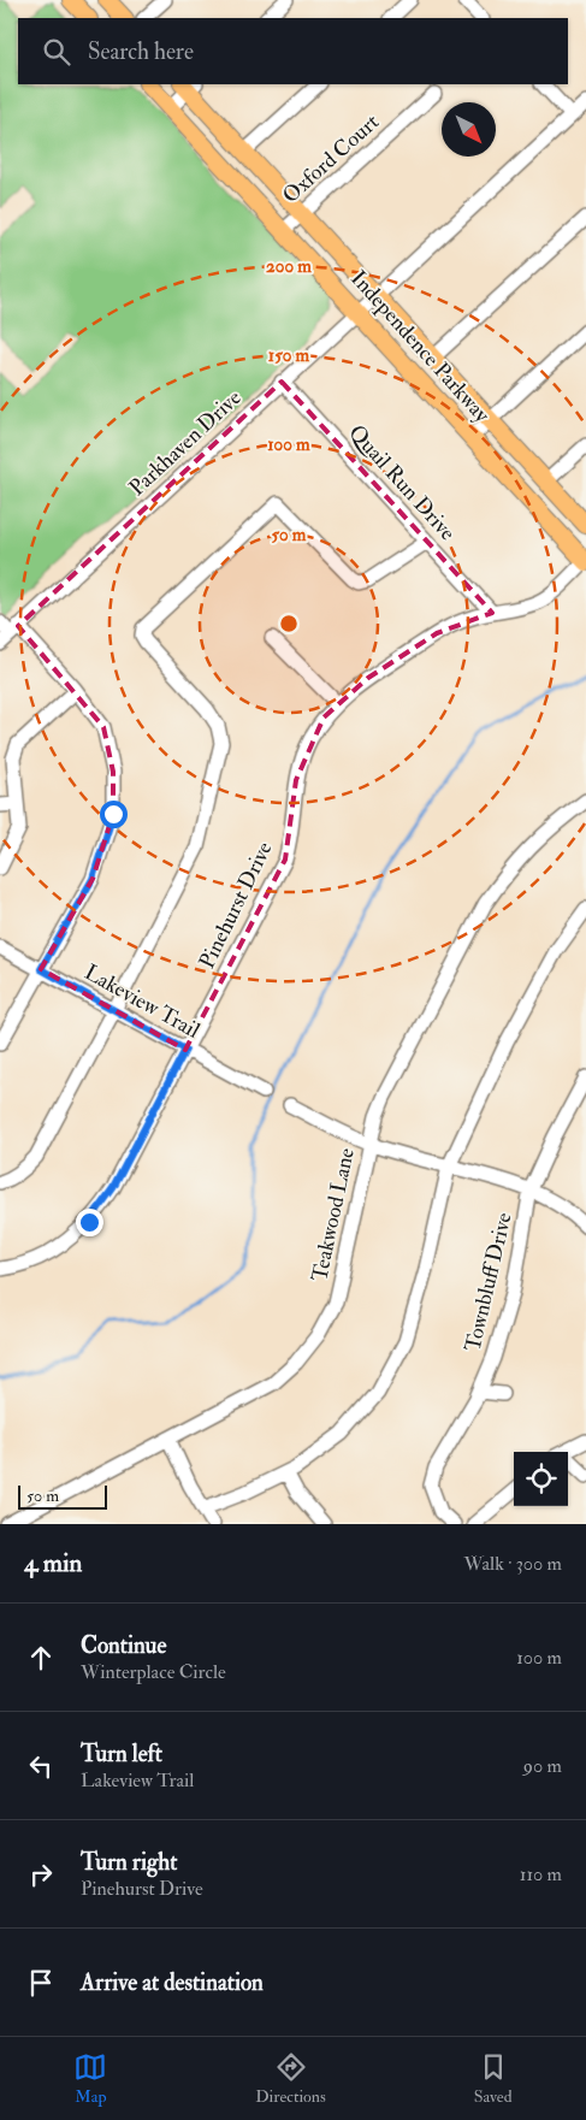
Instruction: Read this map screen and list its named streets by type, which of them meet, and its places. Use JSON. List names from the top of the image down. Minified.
{"streets":{"main road":["Independence Parkway"],"street":["Oxford Court","Parkhaven Drive","Quail Run Drive","Pinehurst Drive","Lakeview Trail","Teakwood Lane","Townbluff Drive"]},"crossings":[["Oxford Court","Independence Parkway"],["Independence Parkway","Parkhaven Drive"],["Independence Parkway","Pinehurst Drive"],["Parkhaven Drive","Quail Run Drive"],["Quail Run Drive","Pinehurst Drive"],["Pinehurst Drive","Lakeview Trail"]],"scale_bar":"50 m","north":"bottom right","page":{"search":"Search here","scale":"50 m","heading":["4 min","Walk · 300 m"],"list":[["Continue","Winterplace Circle","100 m"],["Turn left","Lakeview Trail","90 m"],["Turn right","Pinehurst Drive","110 m"],"Arrive at destination"],"nav":["Map","Directions","Saved"]},"rings":["200 m","150 m","100 m","50 m"]}
